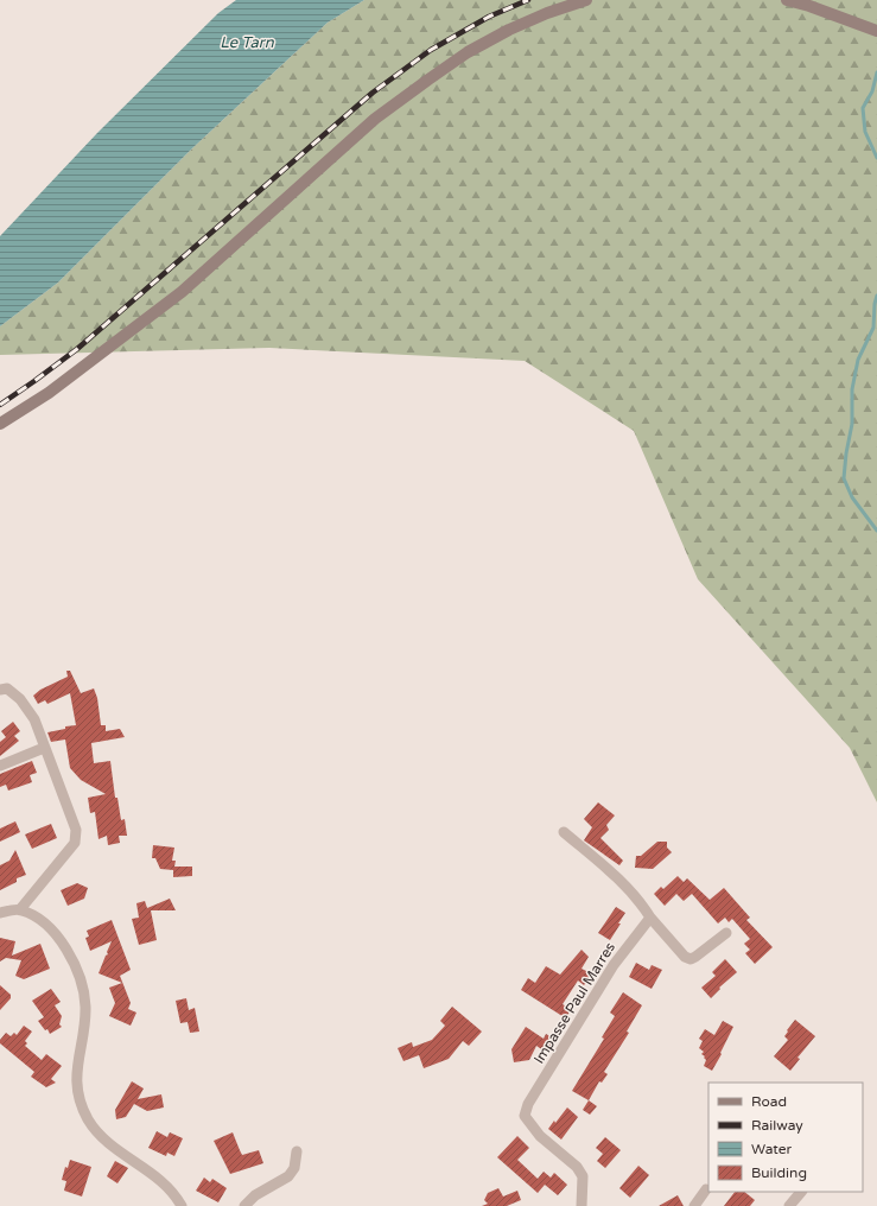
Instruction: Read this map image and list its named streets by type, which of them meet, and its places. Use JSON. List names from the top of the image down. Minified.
{"streets":{"street":["Impasse Paul Marres"]},"water":["Le Tarn"],"legend":["Road","Railway","Water","Building"]}
